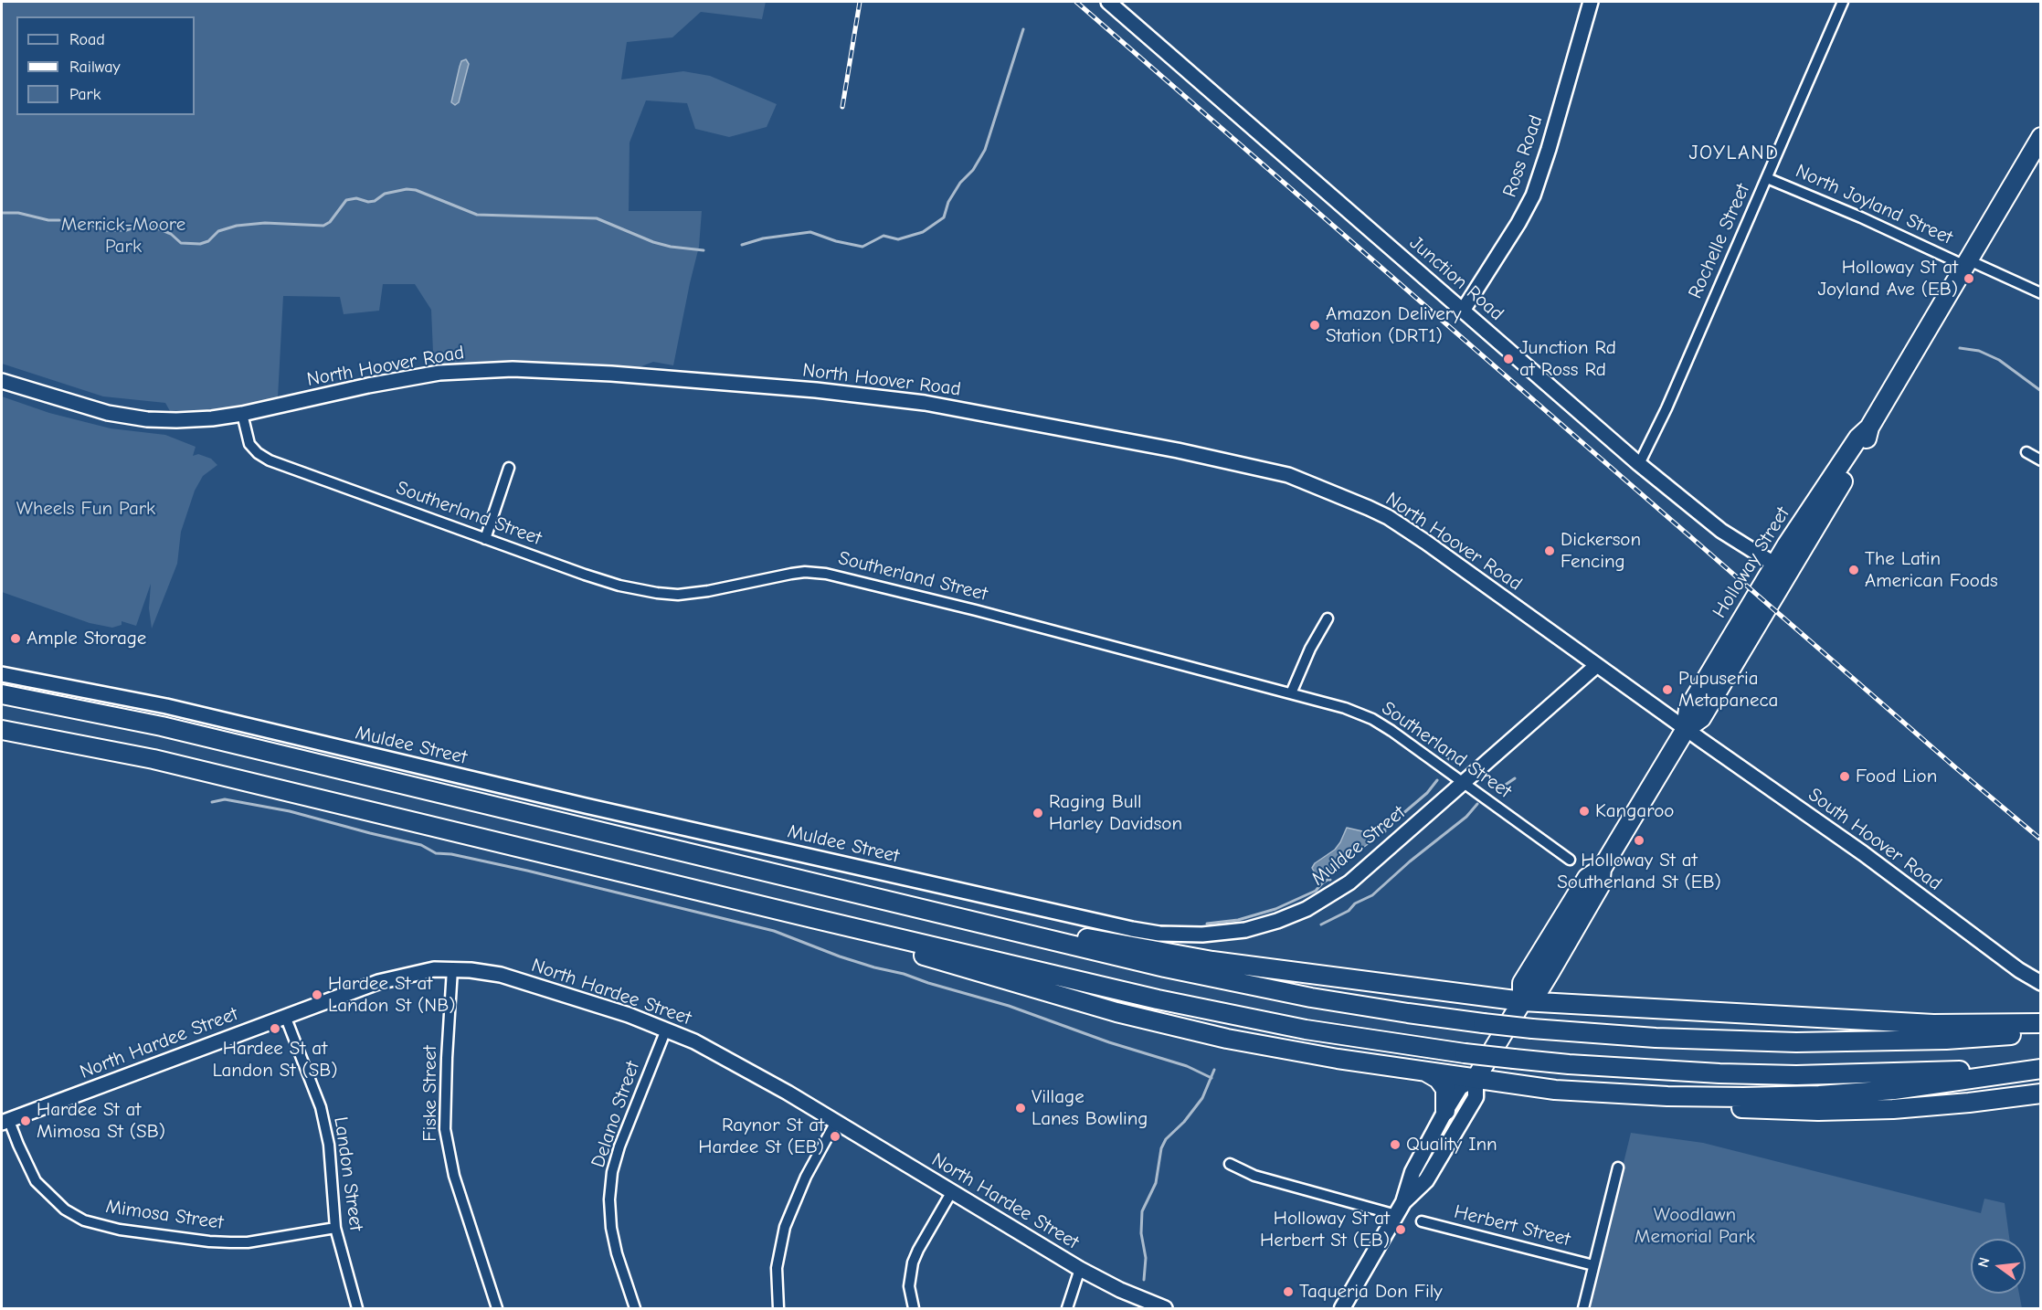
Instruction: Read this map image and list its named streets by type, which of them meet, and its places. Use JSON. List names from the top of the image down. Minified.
{"streets":{"highway":["Holloway Street"],"street":["Ross Road","North Joyland Street","Rochelle Street","Junction Road","North Hoover Road","Southerland Street","Muldee Street","South Hoover Road","North Hardee Street","Fiske Street","Delano Street","Landon Street","Mimosa Street","Herbert Street"]},"crossings":[["Ross Road","Junction Road"],["North Joyland Street","Rochelle Street"],["North Joyland Street","Holloway Street"],["Rochelle Street","Junction Road"],["Junction Road","Holloway Street"],["North Hoover Road","Southerland Street"],["North Hoover Road","Holloway Street"],["North Hoover Road","Muldee Street"],["North Hoover Road","South Hoover Road"],["Southerland Street","Muldee Street"],["Holloway Street","South Hoover Road"],["North Hardee Street","Fiske Street"],["North Hardee Street","Delano Street"],["North Hardee Street","Landon Street"],["North Hardee Street","Mimosa Street"],["Landon Street","Mimosa Street"]],"districts":["JOYLAND"],"parks":["Merrick-Moore Park","Wheels Fun Park","Woodlawn Memorial Park"],"places":["Holloway St at Joyland Ave (EB)","Amazon Delivery Station (DRT1)","Junction Rd at Ross Rd","Dickerson Fencing","The Latin American Foods","Ample Storage","Pupuseria Metapaneca","Food Lion","Kangaroo","Raging Bull Harley Davidson","Holloway St at Southerland St (EB)","Hardee St at Landon St (NB)","Hardee St at Landon St (SB)","Village Lanes Bowling","Hardee St at Mimosa St (SB)","Raynor St at Hardee St (EB)","Quality Inn","Holloway St at Herbert St (EB)","Taqueria Don Fily"],"legend":["Road","Railway","Park"],"north":"left"}
